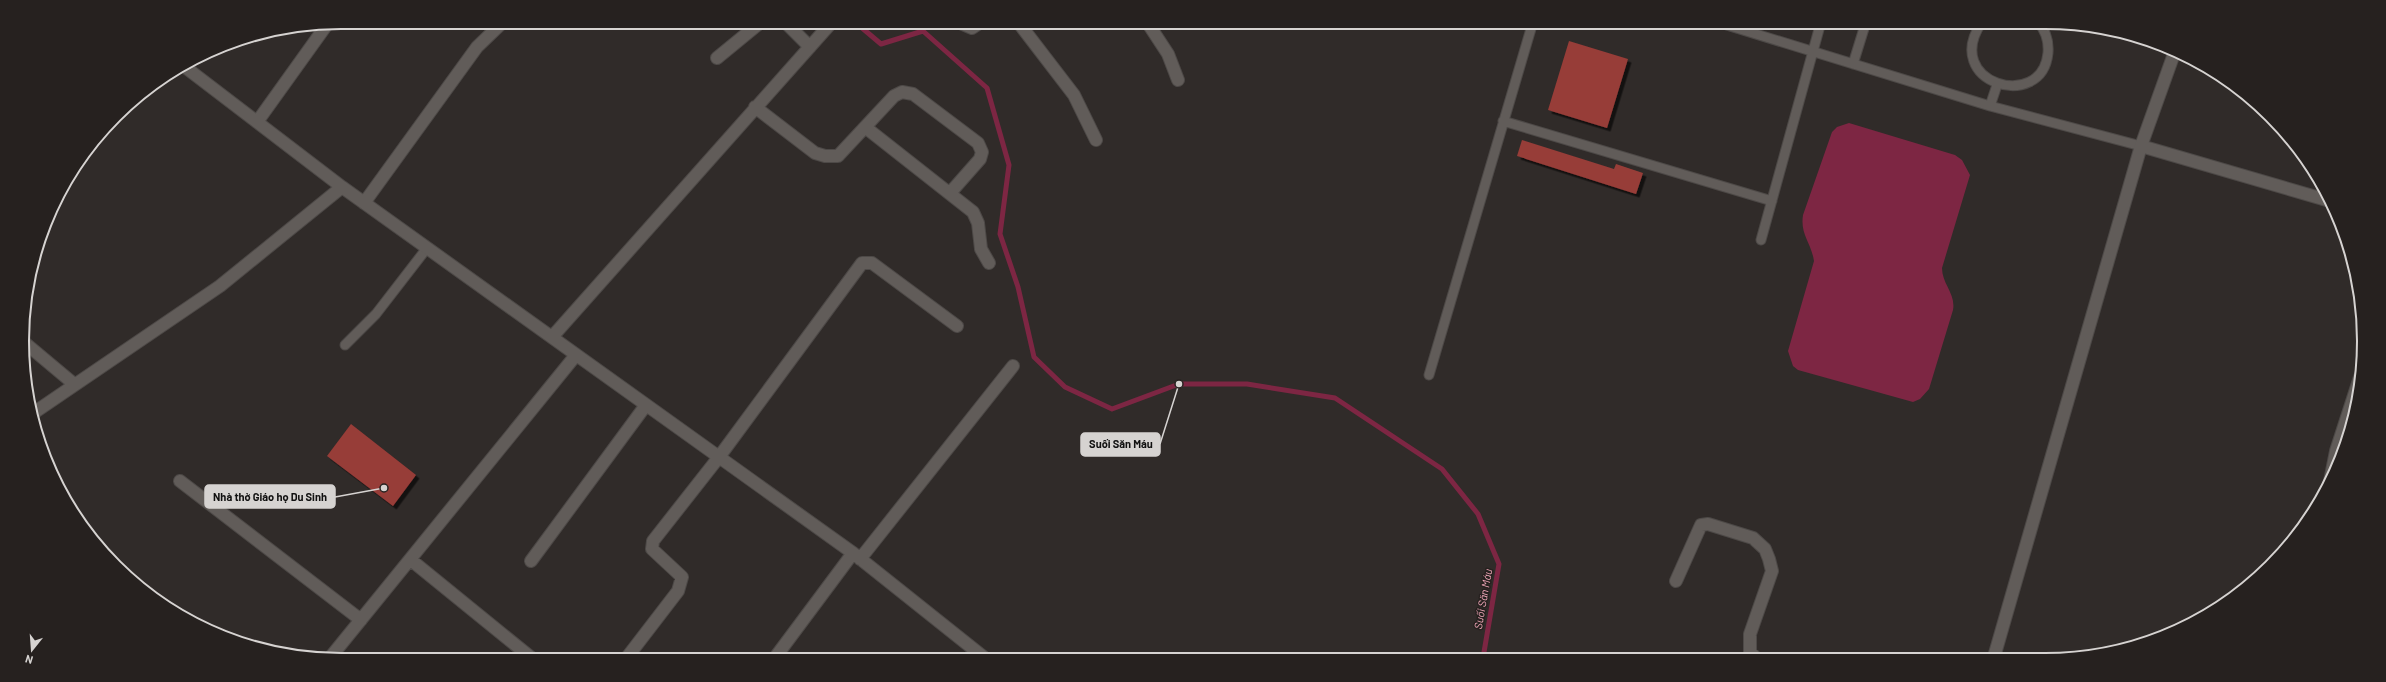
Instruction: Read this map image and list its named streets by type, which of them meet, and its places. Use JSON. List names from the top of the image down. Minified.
{"water":["Suối Săn Máu"],"places":["Suối Săn Máu","Nhà thờ Giáo họ Du Sinh"],"north":"bottom"}
